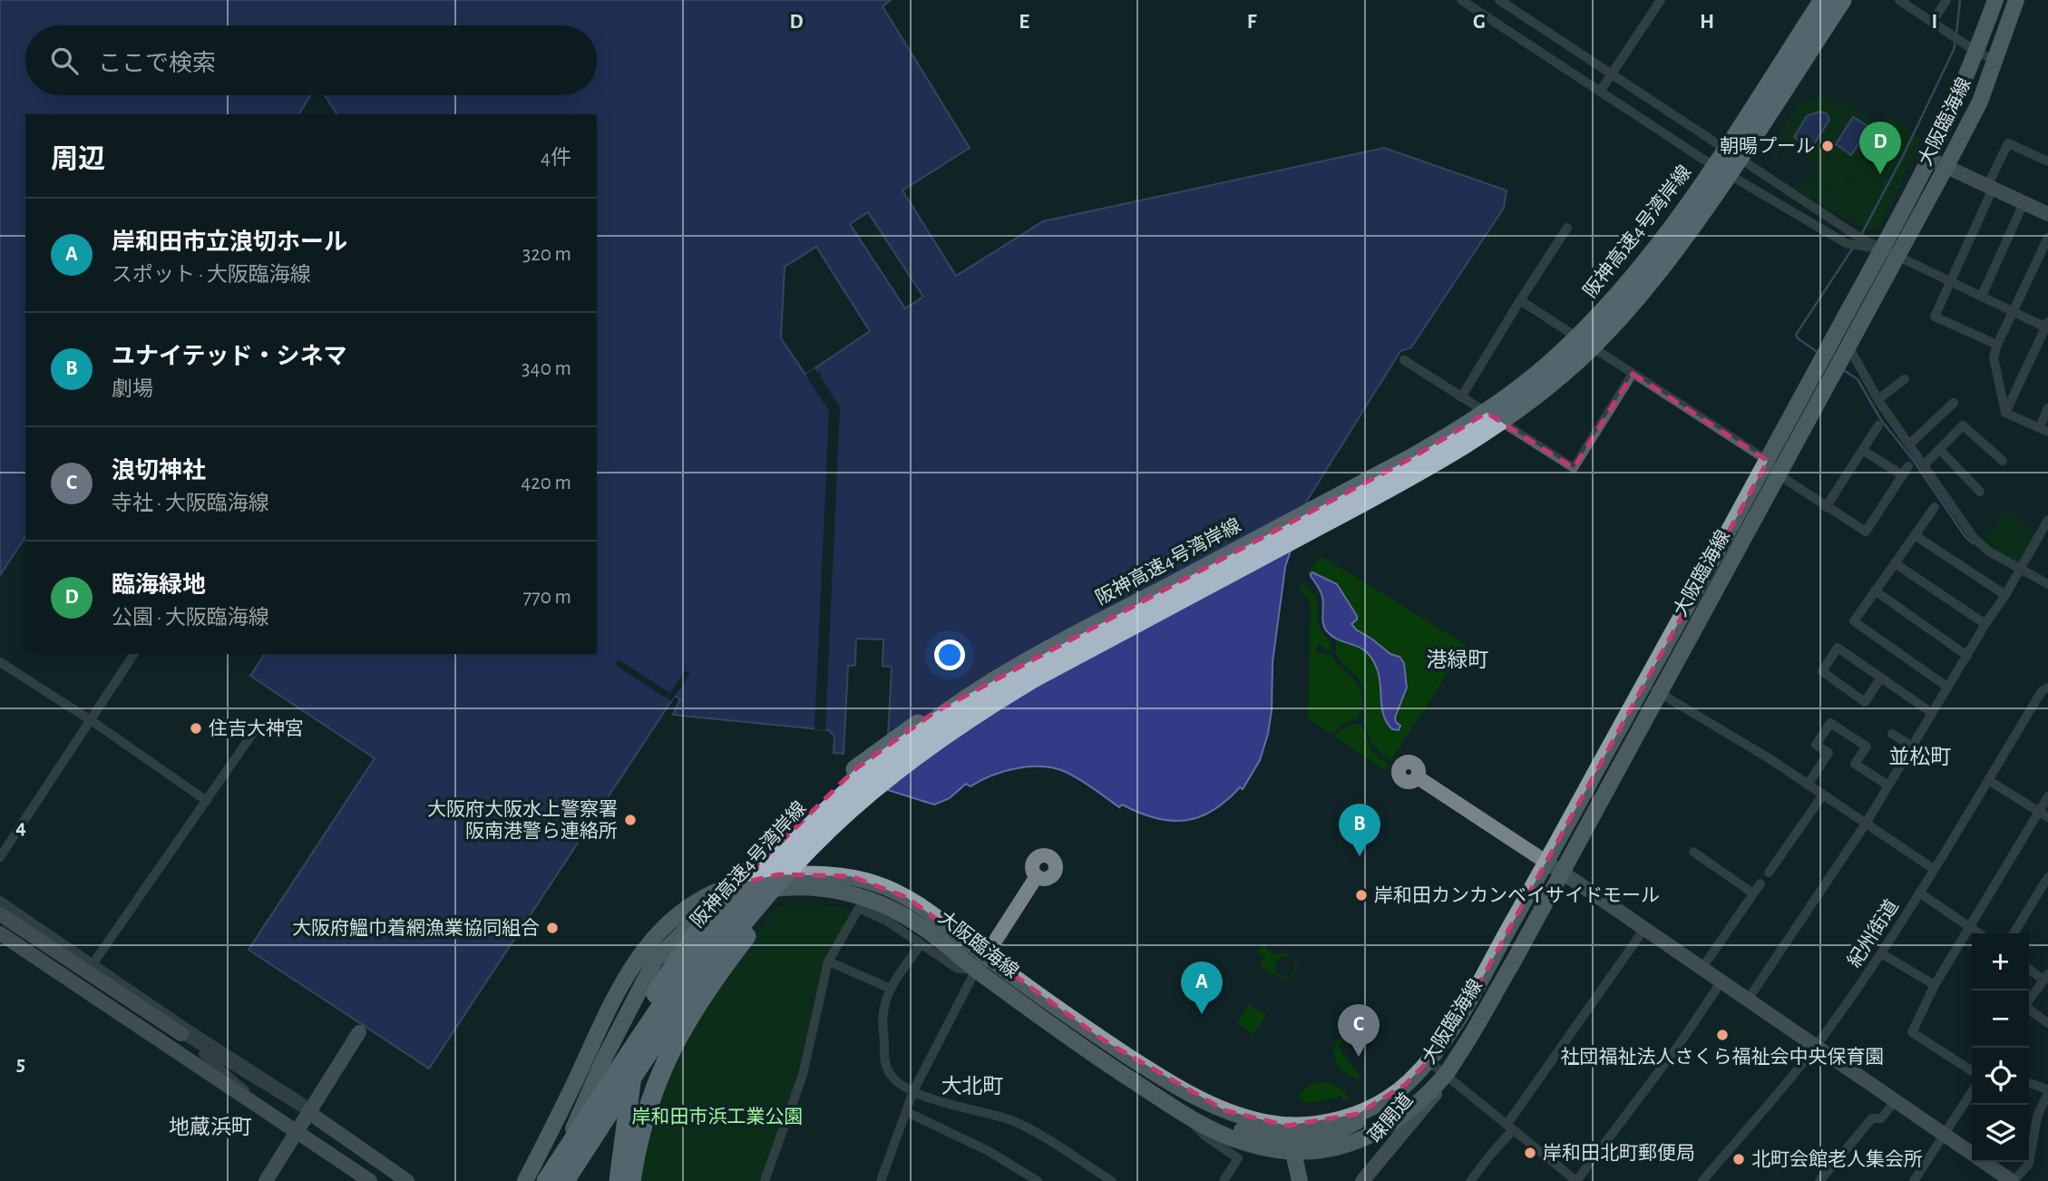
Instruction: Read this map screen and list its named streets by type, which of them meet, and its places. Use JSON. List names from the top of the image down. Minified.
{"streets":{"highway":["阪神高速4号湾岸線"],"main road":["大阪臨海線"],"street":["紀州街道","疎開道"]},"crossings":[["大阪臨海線","疎開道"]],"districts":["港緑町","並松町","大北町","地蔵浜町"],"parks":["岸和田市浜工業公園"],"places":["朝暘プール","住吉大神宮","大阪府大阪水上警察署 阪南港警ら連絡所","岸和田カンカンベイサイドモール","大阪府鰮巾着網漁業協同組合","社団福祉法人さくら福祉会中央保育園","岸和田北町郵便局","北町会館老人集会所"],"page":{"search":"ここで検索","heading":["周辺","4件"],"pins":["D","B","A","C"],"list":[{"mark":"A","name":"岸和田市立浪切ホール","note":"スポット · 大阪臨海線","value":"320 m"},{"mark":"B","name":"ユナイテッド・シネマ","note":"劇場","value":"340 m"},{"mark":"C","name":"浪切神社","note":"寺社 · 大阪臨海線","value":"420 m"},{"mark":"D","name":"臨海緑地","note":"公園 · 大阪臨海線","value":"770 m"}],"map_buttons":["+","−"]},"grid":{"columns":["D","E","F","G","H","I"],"rows":["4","5"]}}
